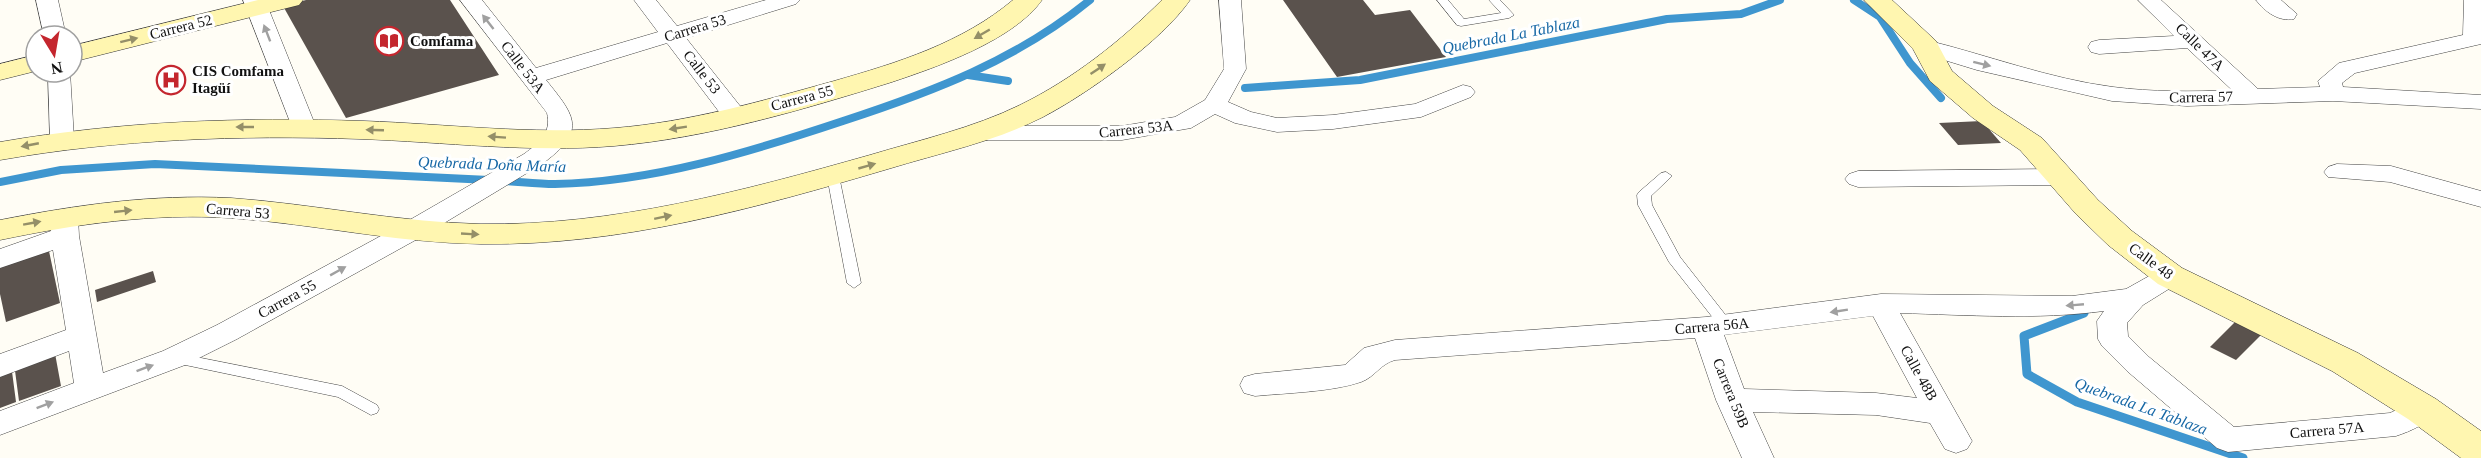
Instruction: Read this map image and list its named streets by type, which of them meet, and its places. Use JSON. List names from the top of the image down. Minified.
{"streets":{"street":["Carrera 52","Carrera 53","Calle 47A","Calle 53A","Calle 53","Carrera 57","Carrera 55","Carrera 53A","Calle 48","Carrera 56A","Calle 48B","Carrera 59B","Carrera 57A"]},"crossings":[["Carrera 53","Calle 53A"],["Carrera 53","Calle 53"],["Carrera 53","Carrera 55"],["Carrera 53","Carrera 53A"],["Calle 47A","Carrera 57"],["Calle 53A","Carrera 55"],["Calle 53","Carrera 55"],["Carrera 57","Calle 48"],["Calle 48","Carrera 56A"],["Calle 48","Carrera 57A"],["Carrera 56A","Calle 48B"],["Carrera 56A","Carrera 59B"],["Carrera 56A","Carrera 57A"]],"one_way":["Carrera 52","Calle 53A"],"water":["Quebrada La Tablaza","Quebrada Doña María"],"places":{"library":["Comfama"],"hospital":["CIS Comfama Itagüí"]},"north":"bottom"}
